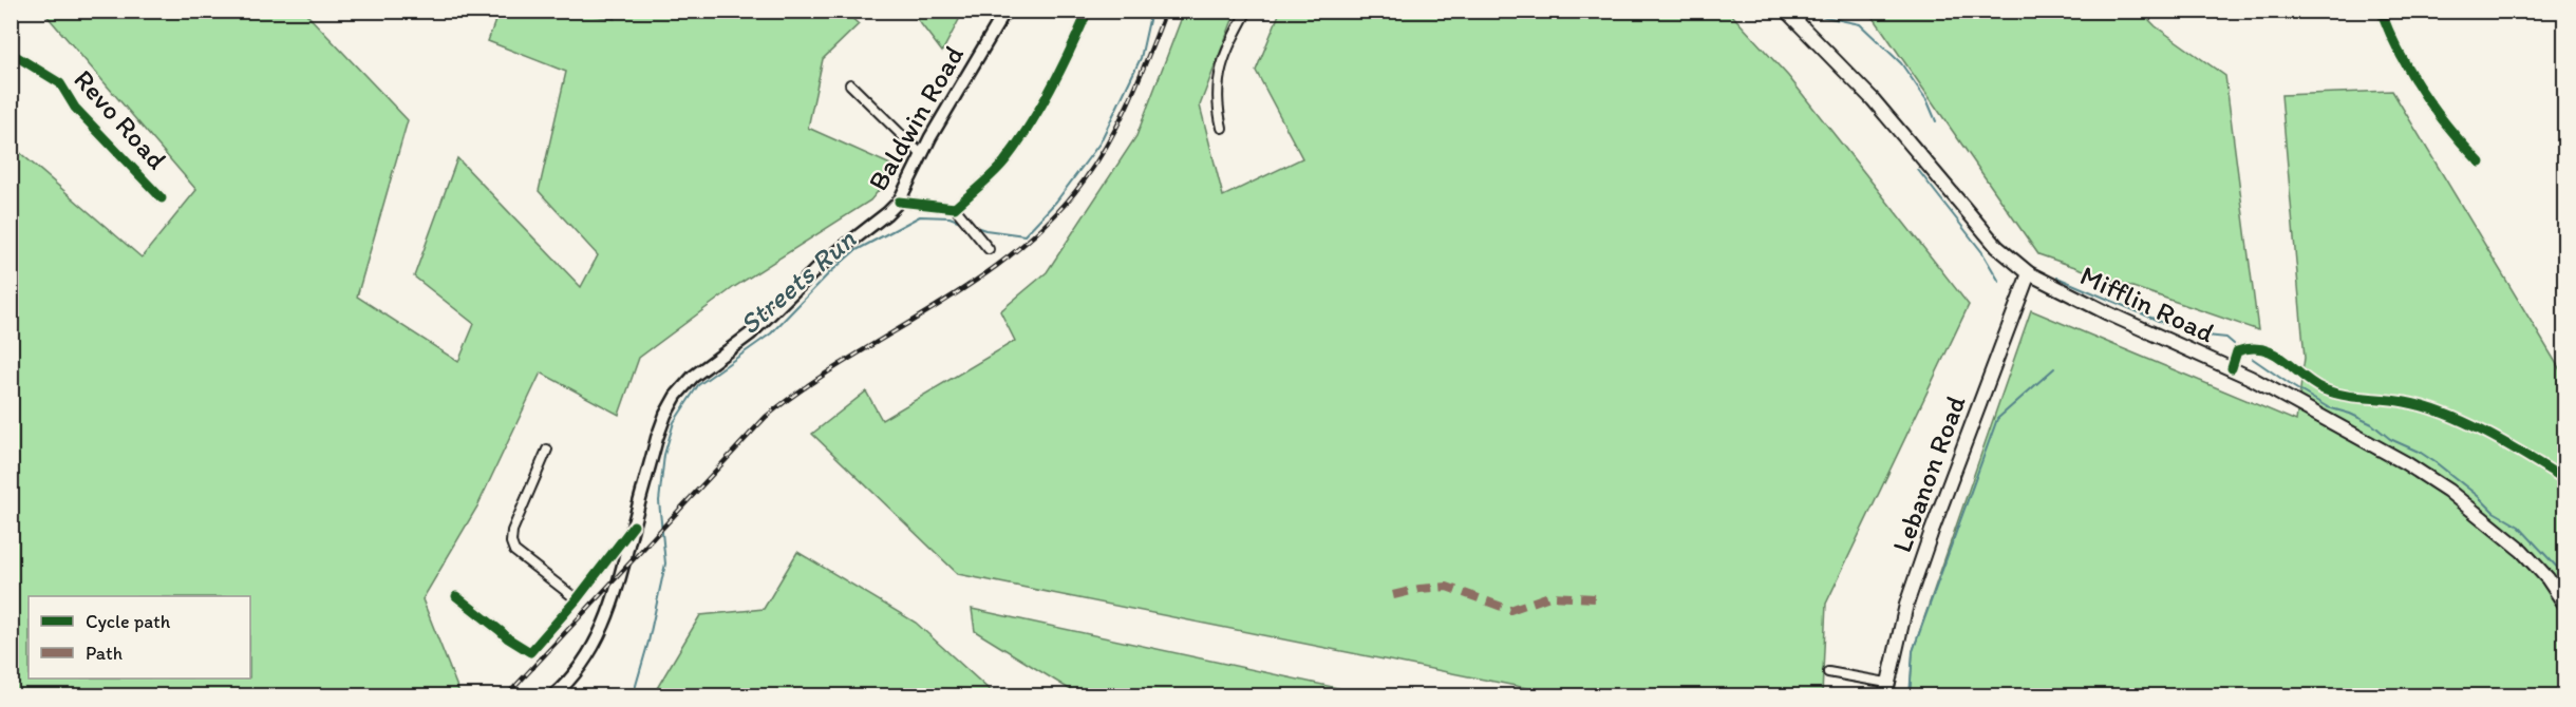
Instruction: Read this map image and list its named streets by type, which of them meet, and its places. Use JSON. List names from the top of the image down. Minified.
{"streets":{"main road":["Baldwin Road","Mifflin Road","Lebanon Road"],"street":["Revo Road"]},"crossings":[["Mifflin Road","Lebanon Road"]],"water":["Streets Run"],"legend":["Cycle path","Path"]}
